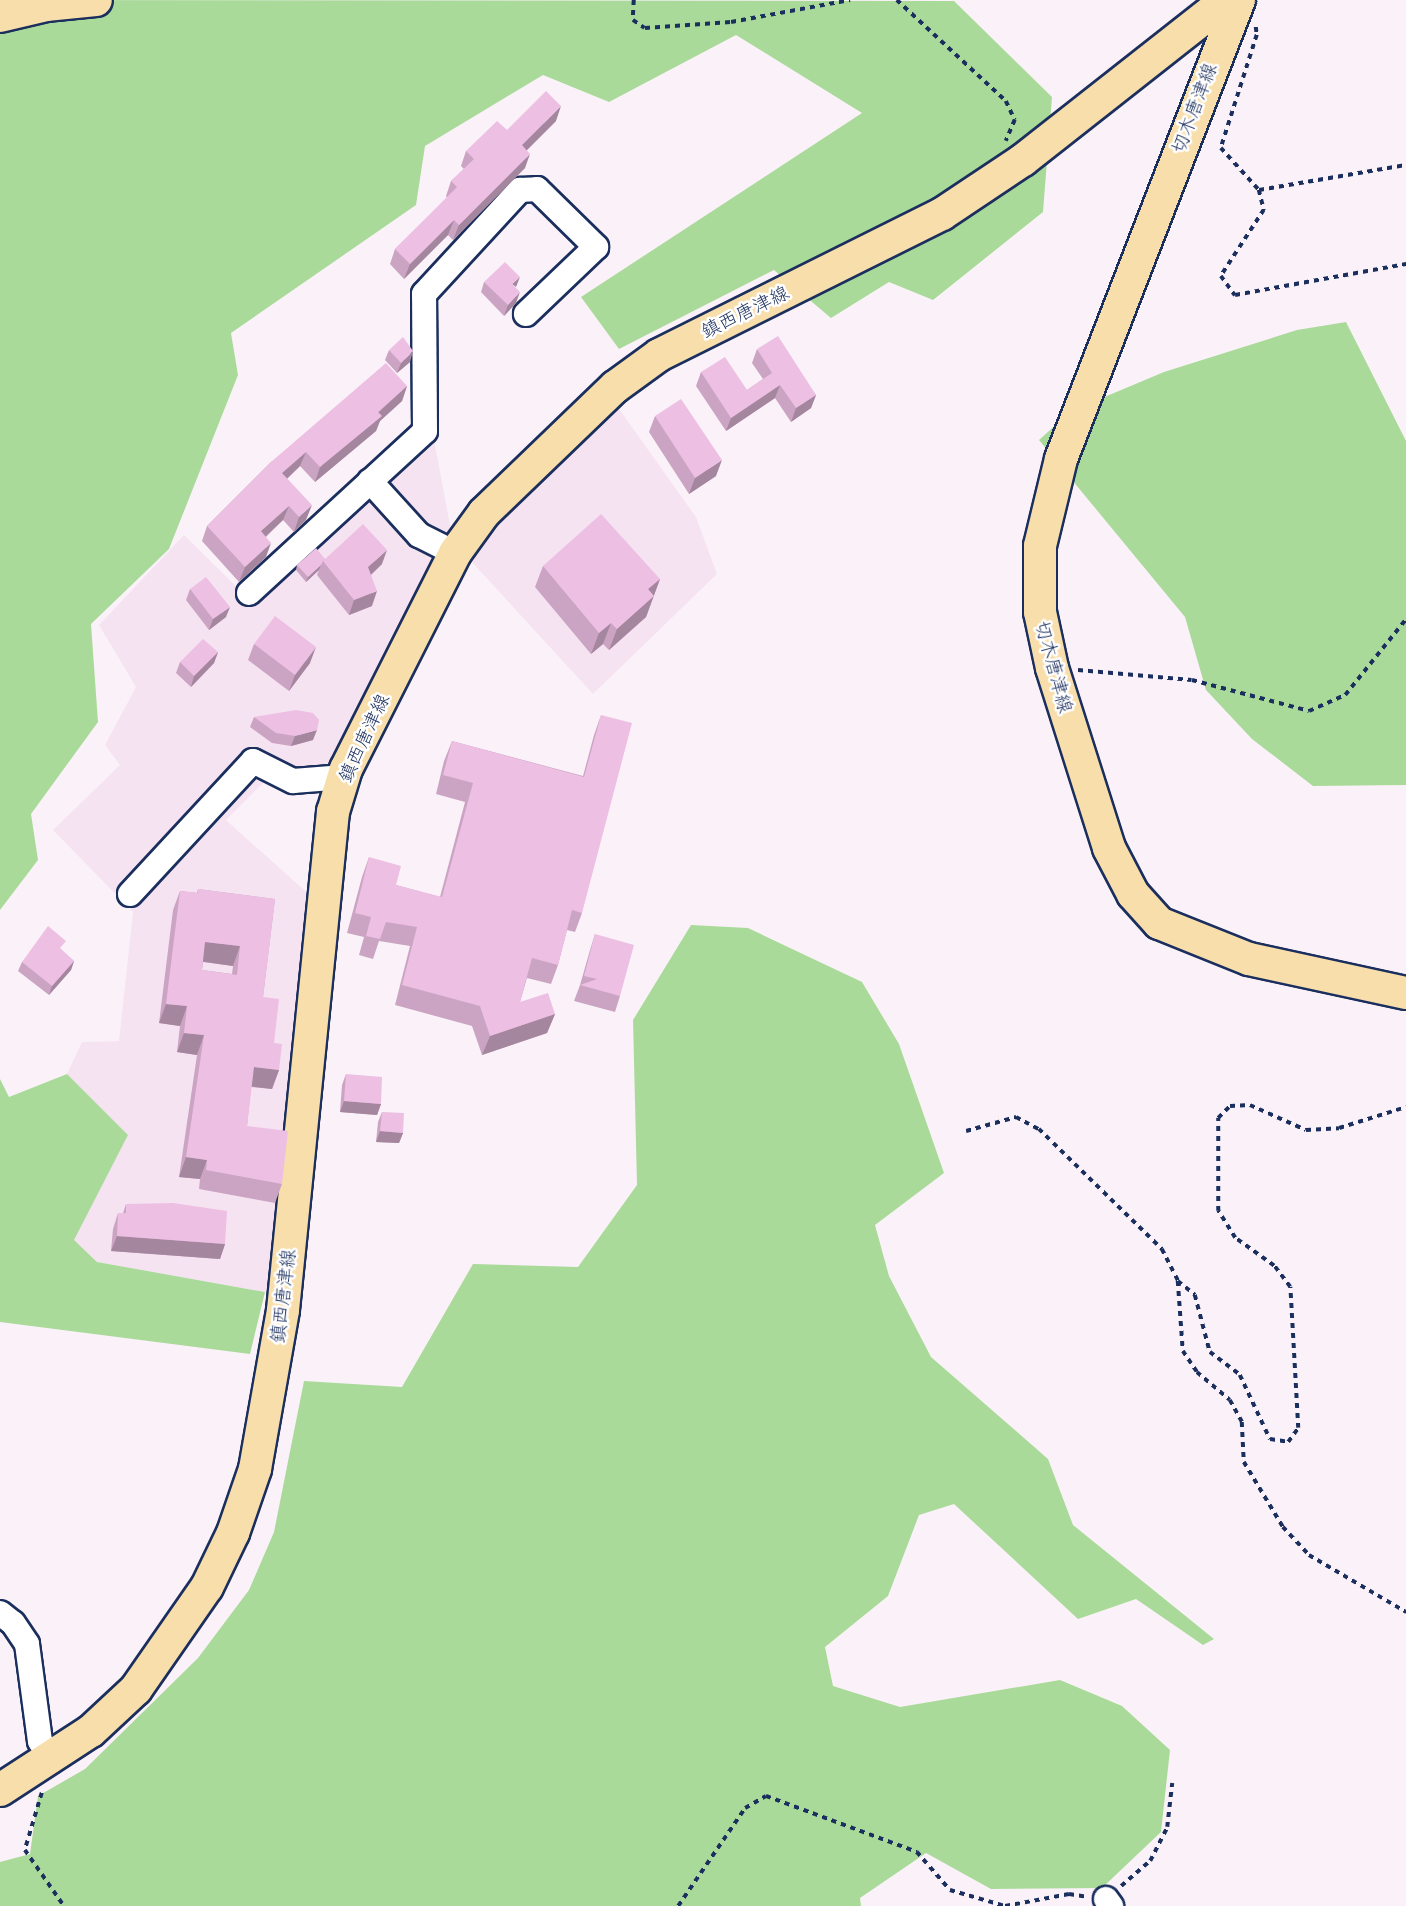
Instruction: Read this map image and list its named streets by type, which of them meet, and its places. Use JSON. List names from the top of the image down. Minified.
{"streets":{"main road":["切木唐津線","鎮西唐津線"]}}
